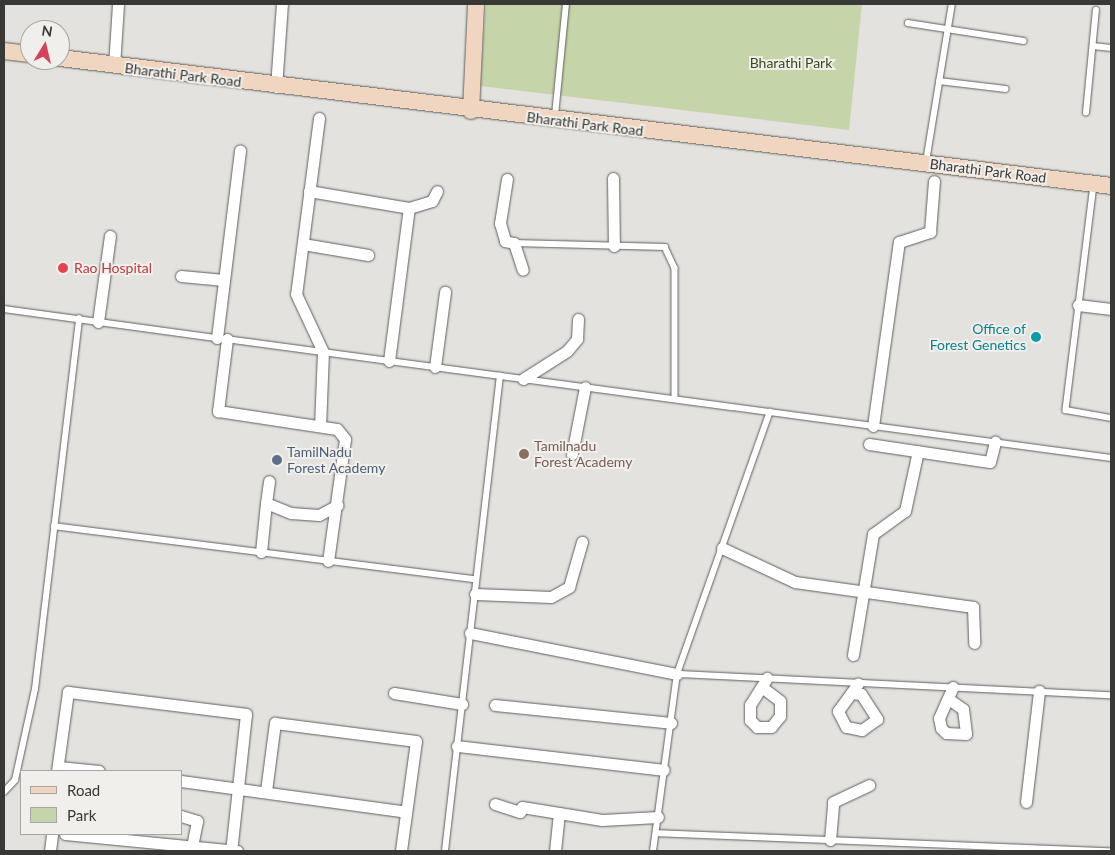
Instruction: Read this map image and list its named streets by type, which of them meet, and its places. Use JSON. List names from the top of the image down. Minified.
{"streets":{"main road":["Bharathi Park Road"]},"parks":["Bharathi Park"],"places":["Rao Hospital","Office of Forest Genetics","Tamilnadu Forest Academy","TamilNadu Forest Academy"],"legend":["Road","Park"],"north":"top"}
